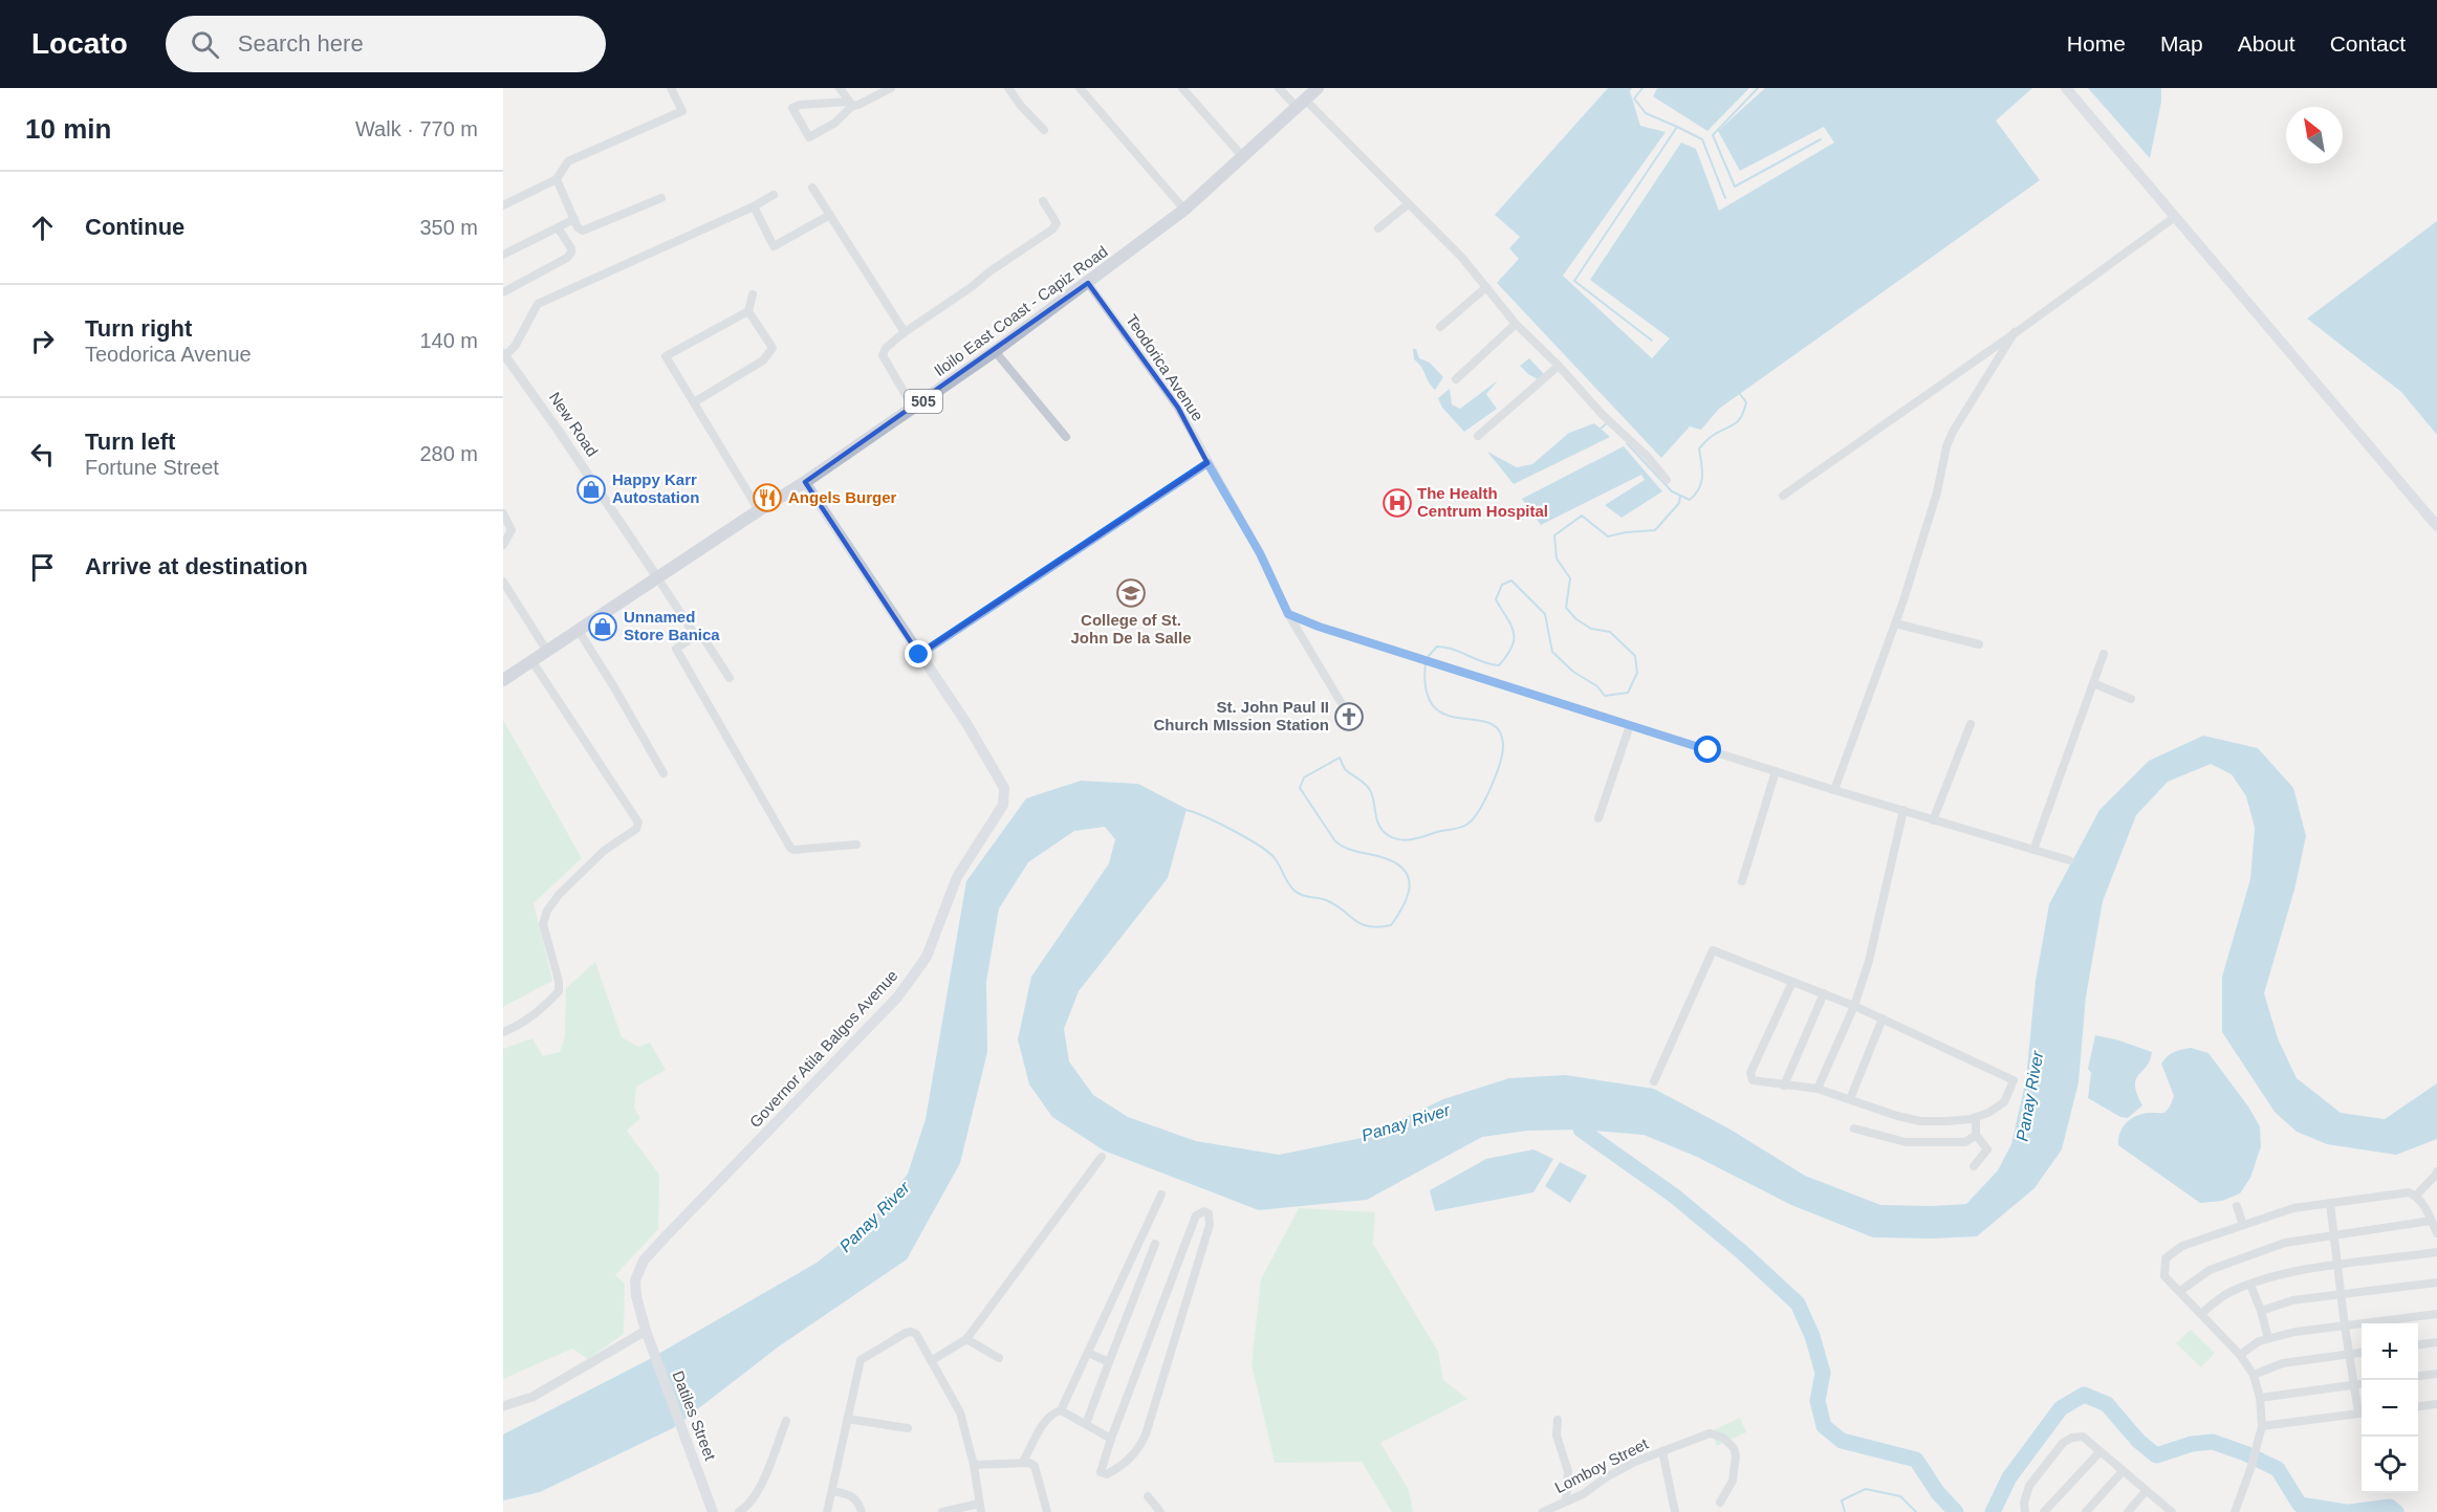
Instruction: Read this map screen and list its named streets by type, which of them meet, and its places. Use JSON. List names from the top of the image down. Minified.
{"streets":{"main road":["Iloilo East Coast - Capiz Road","505","Governor Atila Balgos Avenue","Datiles Street"],"street":["Teodorica Avenue","New Road","Lomboy Street"]},"crossings":[["Iloilo East Coast - Capiz Road","Teodorica Avenue"],["Iloilo East Coast - Capiz Road","New Road"],["Iloilo East Coast - Capiz Road","Governor Atila Balgos Avenue"],["Governor Atila Balgos Avenue","Datiles Street"]],"water":["Panay River"],"places":{"shop":["Happy Karr Autostation","Unnamed Store Banica"],"restaurant":["Angels Burger"],"hospital":["The Health Centrum Hospital"],"school or university":["College of St. John De la Salle"],"church":["St. John Paul II Church MIssion Station"]},"north":"top left","page":{"header":"Locato","search":"Search here","nav":["Home","Map","About","Contact"],"heading":["10 min","Walk · 770 m"],"list":[["Continue","350 m"],["Turn right","Teodorica Avenue","140 m"],["Turn left","Fortune Street","280 m"],"Arrive at destination"],"map_buttons":["+","−"]}}
